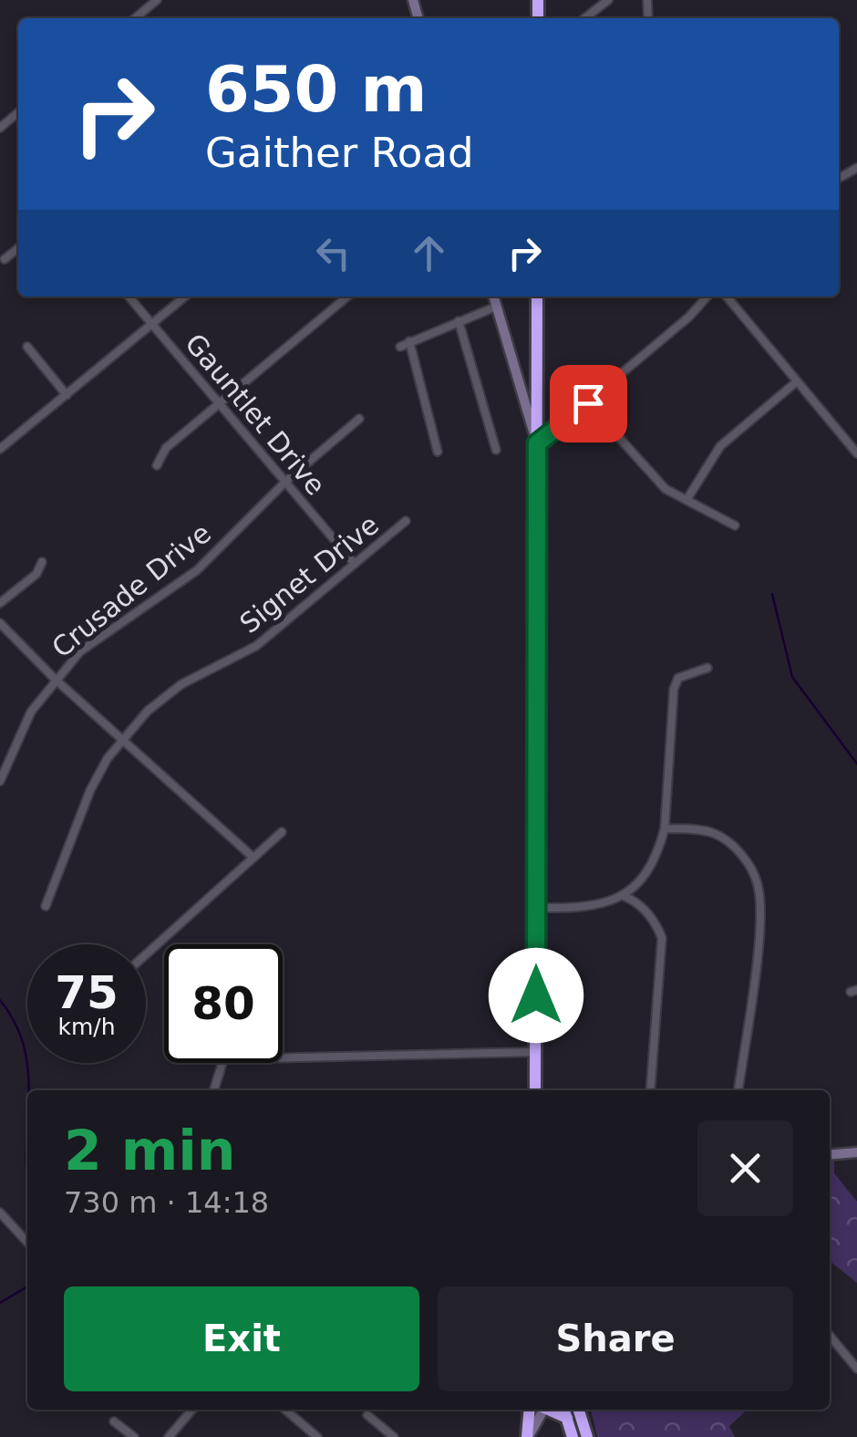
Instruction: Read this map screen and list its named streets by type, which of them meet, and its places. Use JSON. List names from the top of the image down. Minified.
{"streets":{"street":["Gauntlet Drive","Signet Drive","Crusade Drive"]},"crossings":[["Gauntlet Drive","Signet Drive"],["Gauntlet Drive","Crusade Drive"]],"page":{"turn":["650 m","Gaither Road"],"speed":"75 km/h","limit":"80","heading":["2 min","730 m · 14:18"],"buttons":["Exit","Share"]}}
